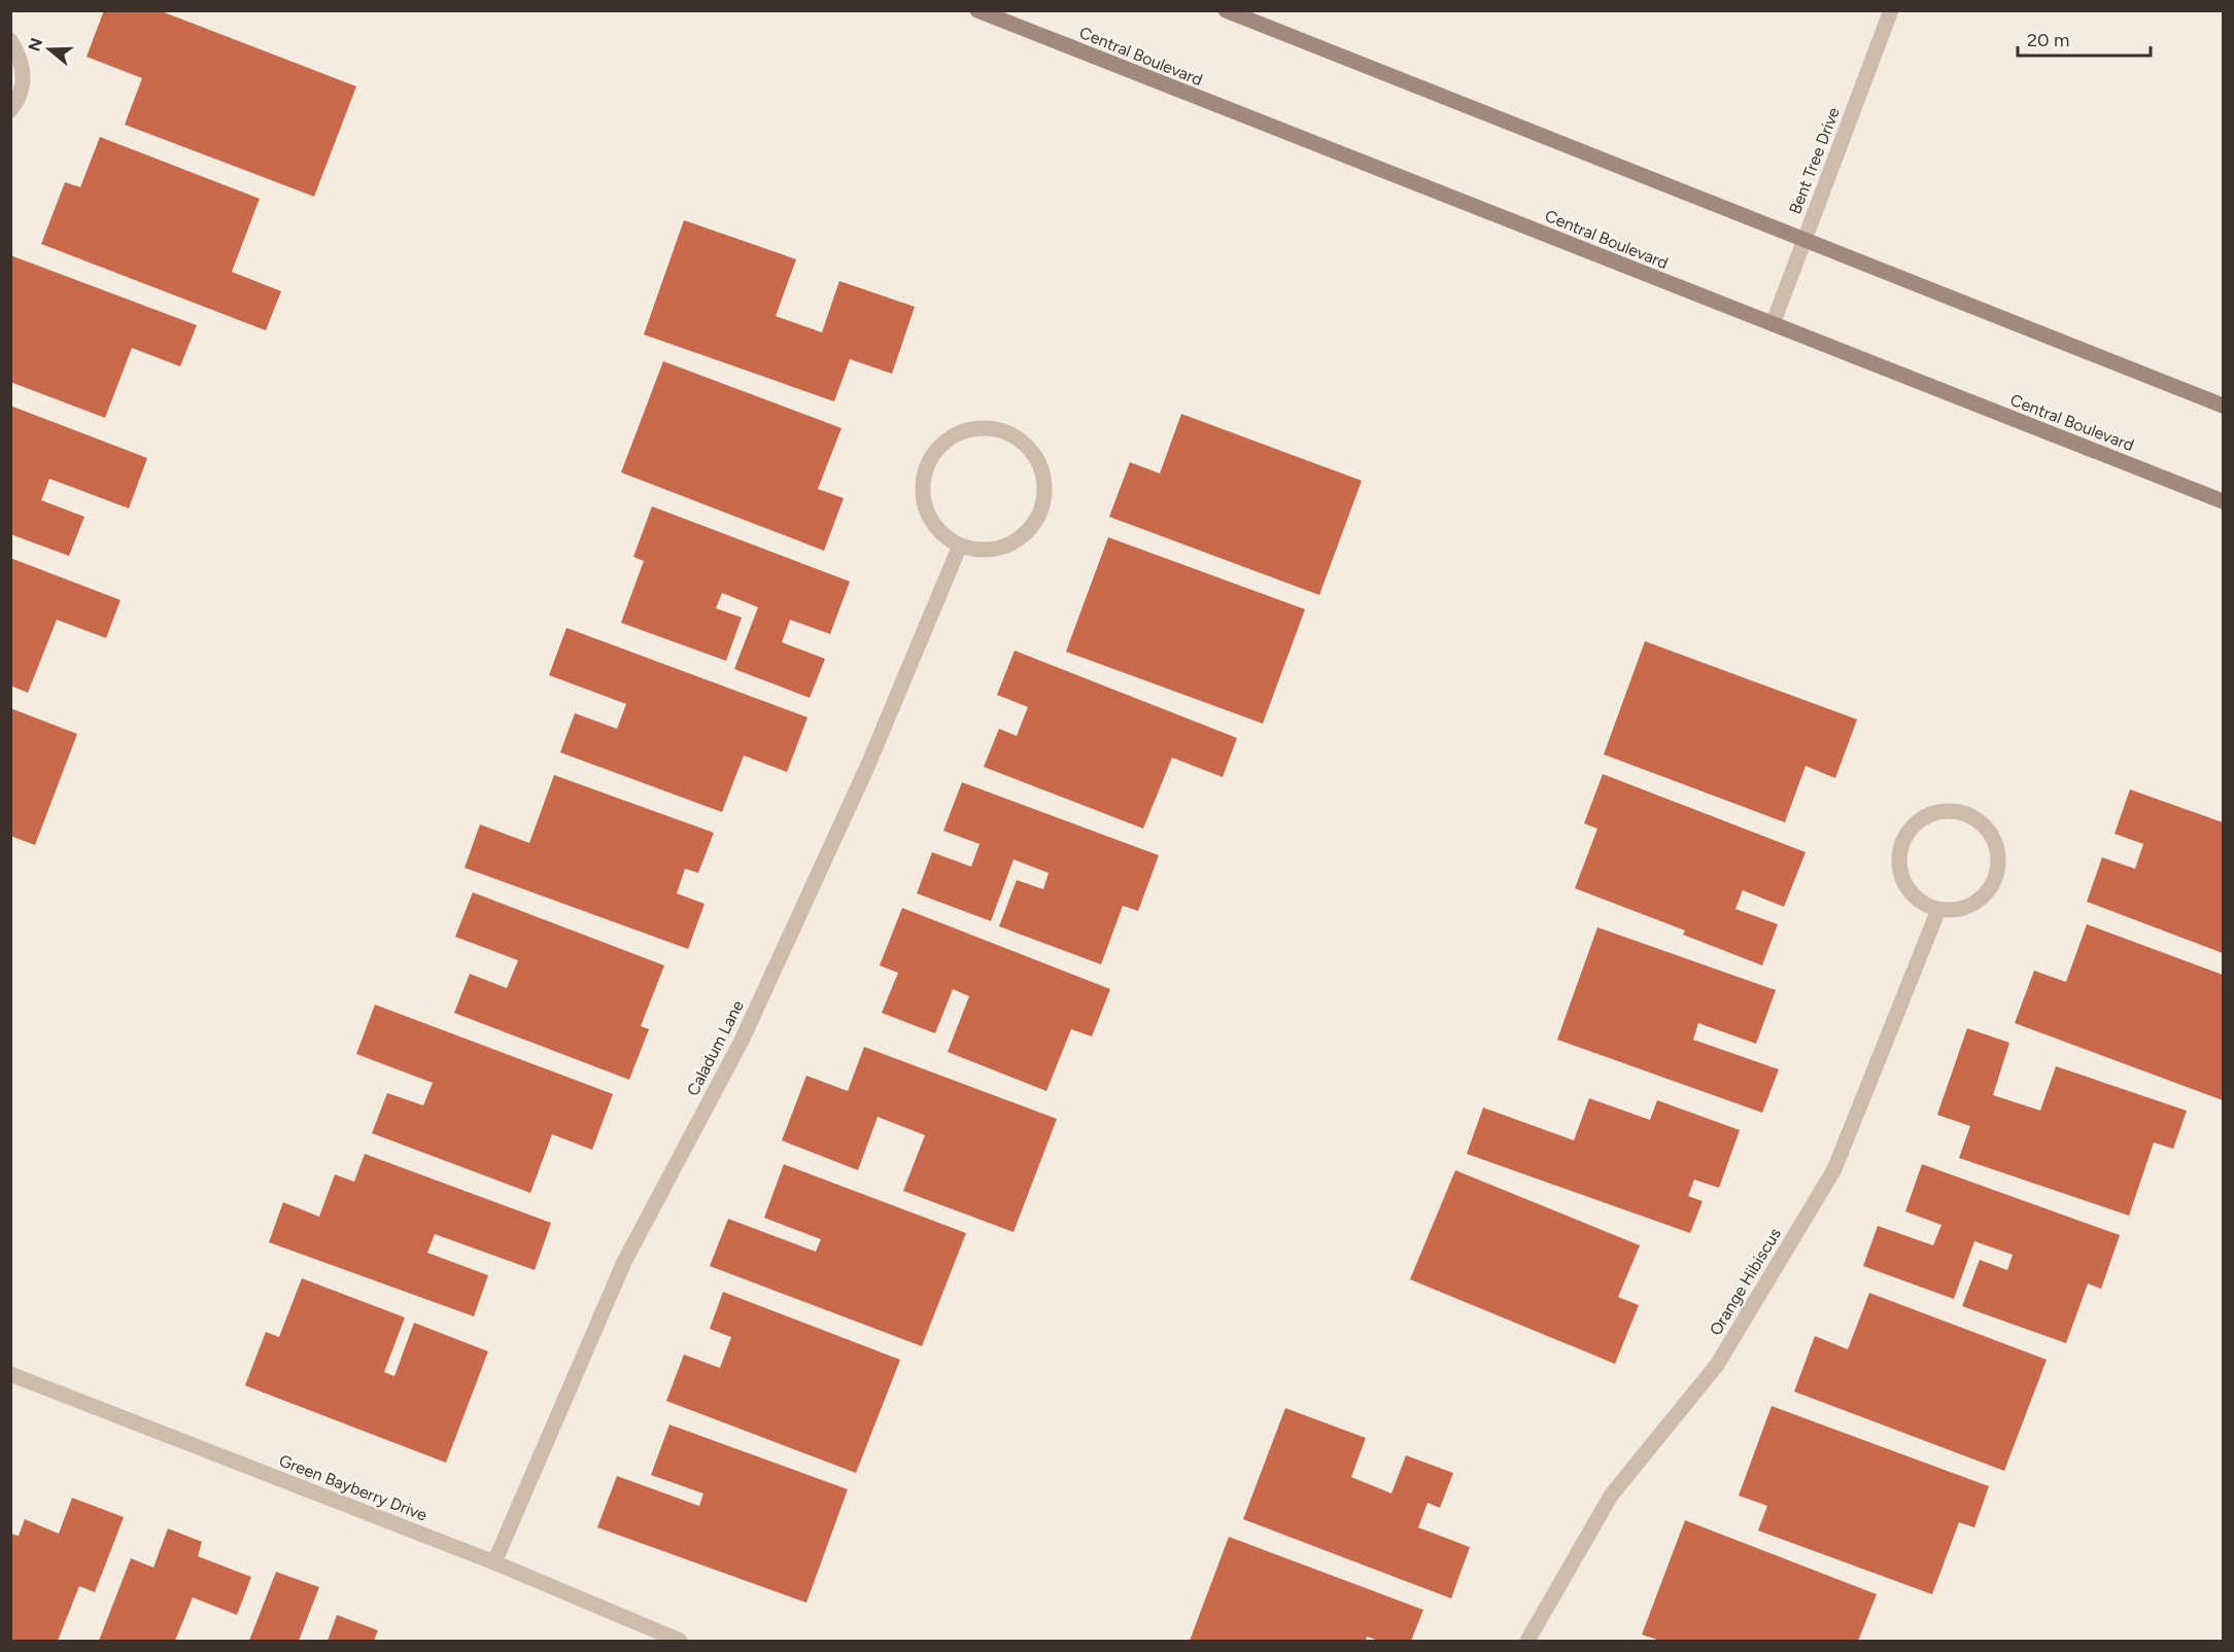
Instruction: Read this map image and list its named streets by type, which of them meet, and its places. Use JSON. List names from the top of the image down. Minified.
{"streets":{"street":["Central Boulevard","Bent Tree Drive","Caladum Lane","Orange Hibiscus","Green Bayberry Drive"]},"crossings":[["Central Boulevard","Bent Tree Drive"],["Caladum Lane","Green Bayberry Drive"]],"scale_bar":"20 m","north":"left"}
